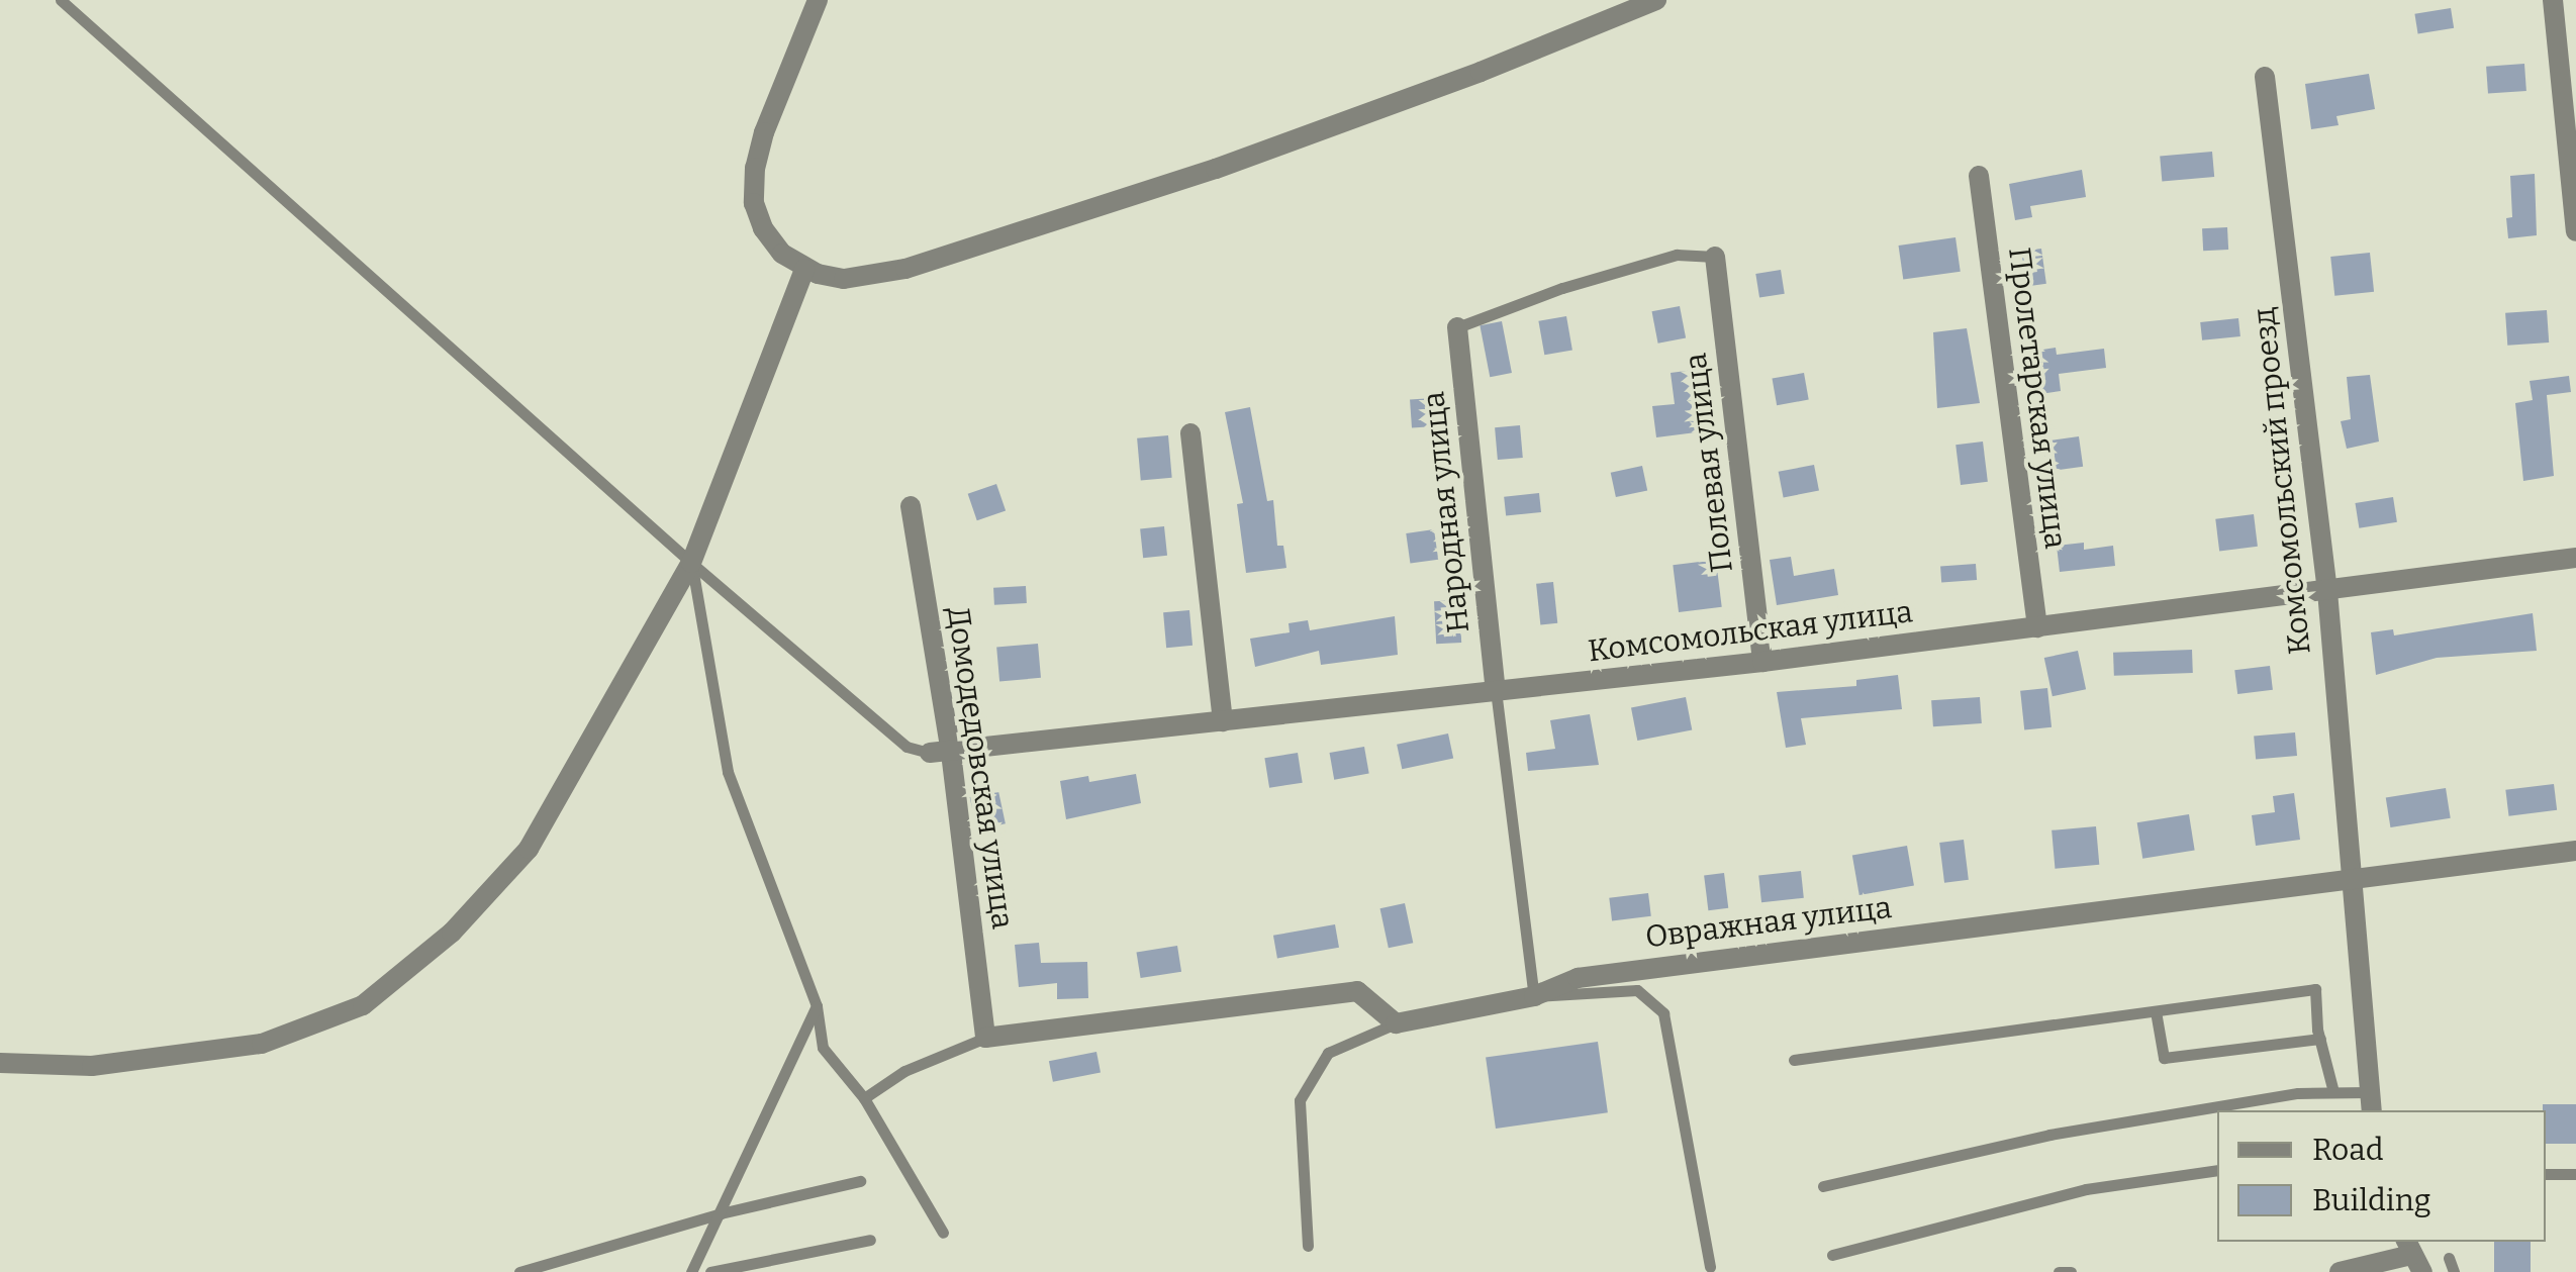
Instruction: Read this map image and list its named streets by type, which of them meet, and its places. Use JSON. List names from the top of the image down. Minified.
{"streets":{"street":["Пролетарская улица","Полевая улица","Комсомольский проезд","Народная улица","Комсомольская улица","Домодедовская улица","Овражная улица"]},"crossings":[["Пролетарская улица","Комсомольская улица"],["Полевая улица","Комсомольская улица"],["Комсомольский проезд","Комсомольская улица"],["Комсомольский проезд","Овражная улица"],["Народная улица","Комсомольская улица"],["Комсомольская улица","Домодедовская улица"]],"legend":["Road","Building"]}
